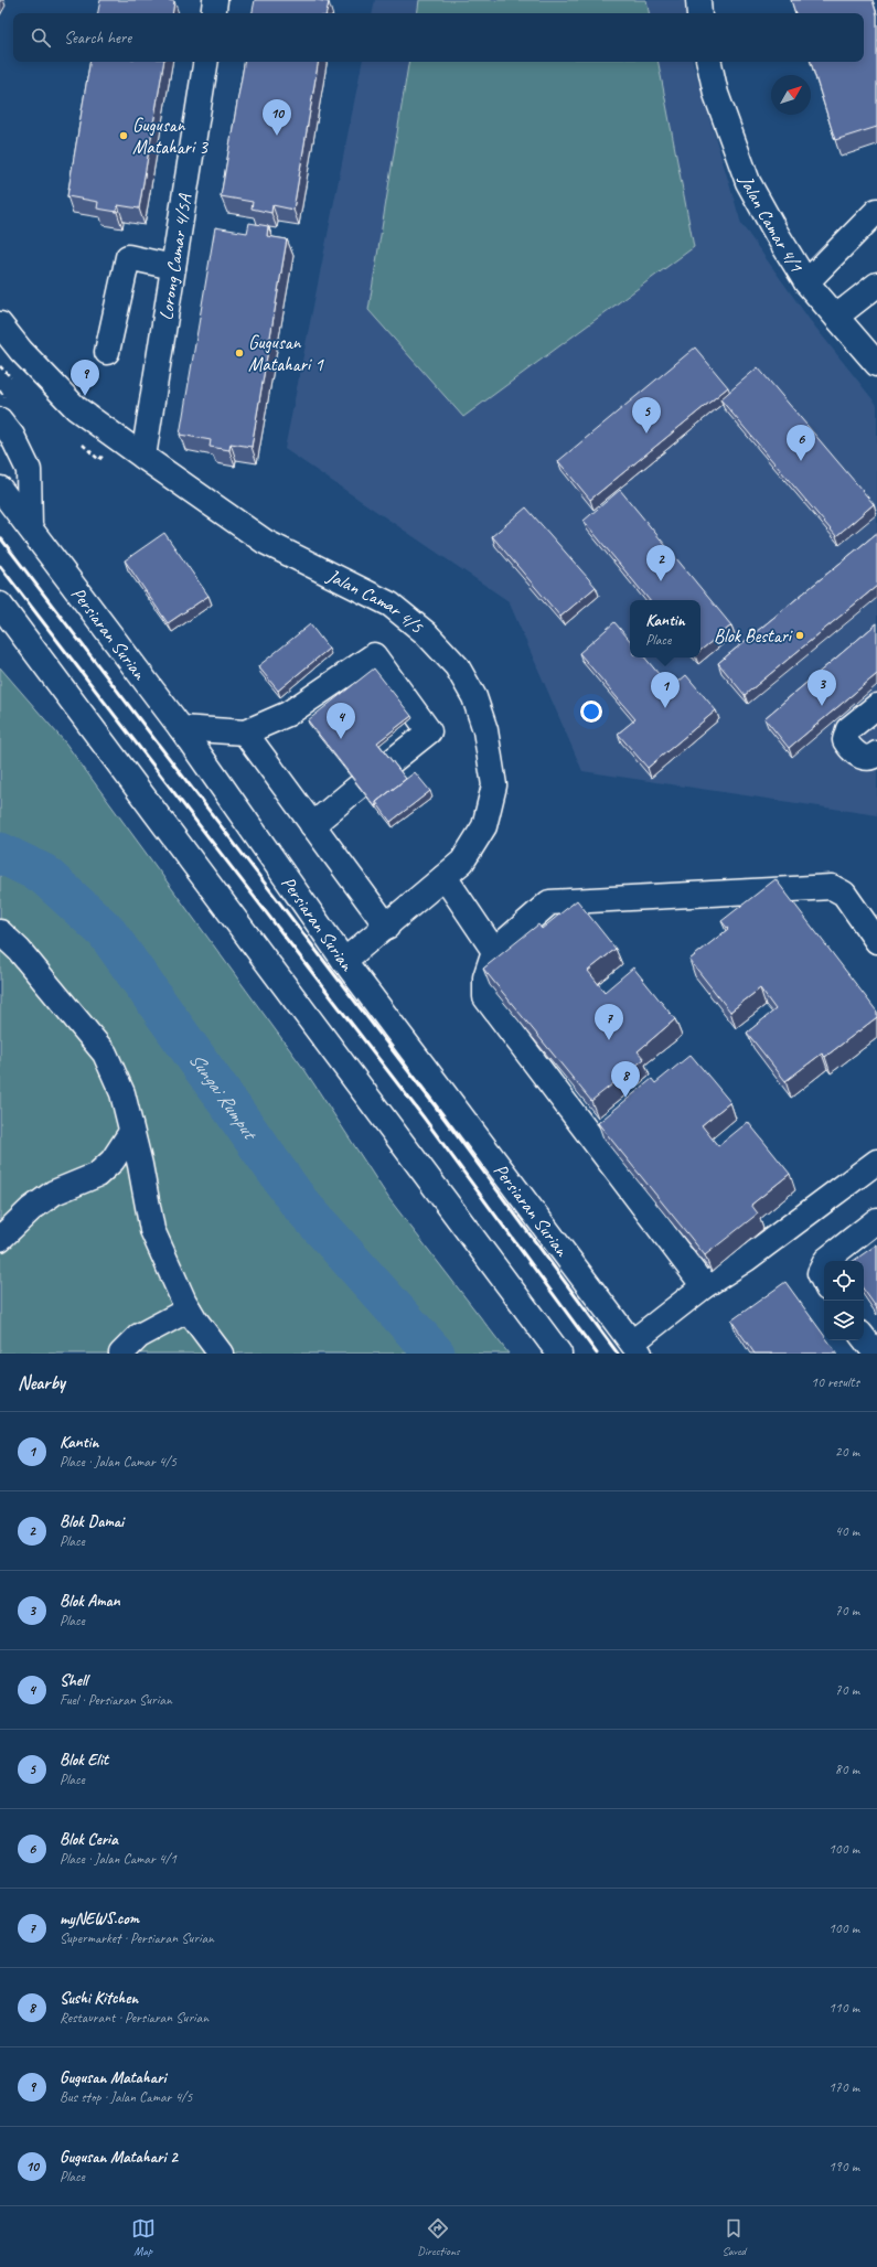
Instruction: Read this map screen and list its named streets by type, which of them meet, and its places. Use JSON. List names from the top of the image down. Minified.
{"streets":{"main road":["Jalan Camar 4/1","Lorong Camar 4/5A","Jalan Camar 4/5","Persiaran Surian"]},"crossings":[["Lorong Camar 4/5A","Jalan Camar 4/5"],["Jalan Camar 4/5","Persiaran Surian"]],"water":["Sungai Rumput"],"places":["Gugusan Matahari 3","Gugusan Matahari 1","Blok Bestari"],"north":"top right","page":{"search":"Search here","pins":["10","9","5","6","2","3","1","4","7","8"],"popup":["Kantin","Place"],"heading":["Nearby","10 results"],"list":[{"mark":"1","name":"Kantin","note":"Place · Jalan Camar 4/5","value":"20 m"},{"mark":"2","name":"Blok Damai","note":"Place","value":"40 m"},{"mark":"3","name":"Blok Aman","note":"Place","value":"70 m"},{"mark":"4","name":"Shell","note":"Fuel · Persiaran Surian","value":"70 m"},{"mark":"5","name":"Blok Elit","note":"Place","value":"80 m"},{"mark":"6","name":"Blok Ceria","note":"Place · Jalan Camar 4/1","value":"100 m"},{"mark":"7","name":"myNEWS.com","note":"Supermarket · Persiaran Surian","value":"100 m"},{"mark":"8","name":"Sushi Kitchen","note":"Restaurant · Persiaran Surian","value":"110 m"},{"mark":"9","name":"Gugusan Matahari","note":"Bus stop · Jalan Camar 4/5","value":"170 m"},{"mark":"10","name":"Gugusan Matahari 2","note":"Place","value":"190 m"}],"nav":["Map","Directions","Saved"]}}
